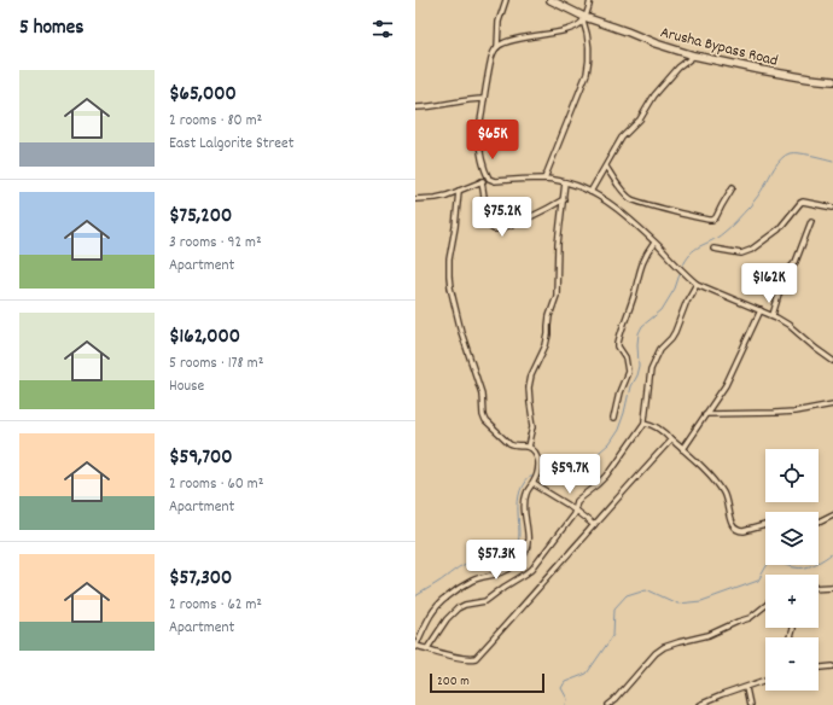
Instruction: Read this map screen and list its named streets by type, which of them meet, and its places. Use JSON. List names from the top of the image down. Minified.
{"streets":{"main road":["Arusha Bypass Road"]},"scale_bar":"200 m","page":{"heading":"5 homes","list":[{"name":"$65,000","note":"2 rooms · 80 m² · East Lalgorite Street"},{"name":"$75,200","note":"3 rooms · 92 m² · Apartment"},{"name":"$162,000","note":"5 rooms · 178 m² · House"},{"name":"$59,700","note":"2 rooms · 60 m² · Apartment"},{"name":"$57,300","note":"2 rooms · 62 m² · Apartment"}],"price":["$65K","$75.2K","$162K","$59.7K","$57.3K"],"map_buttons":["+","−"],"scale":"200 m"}}
